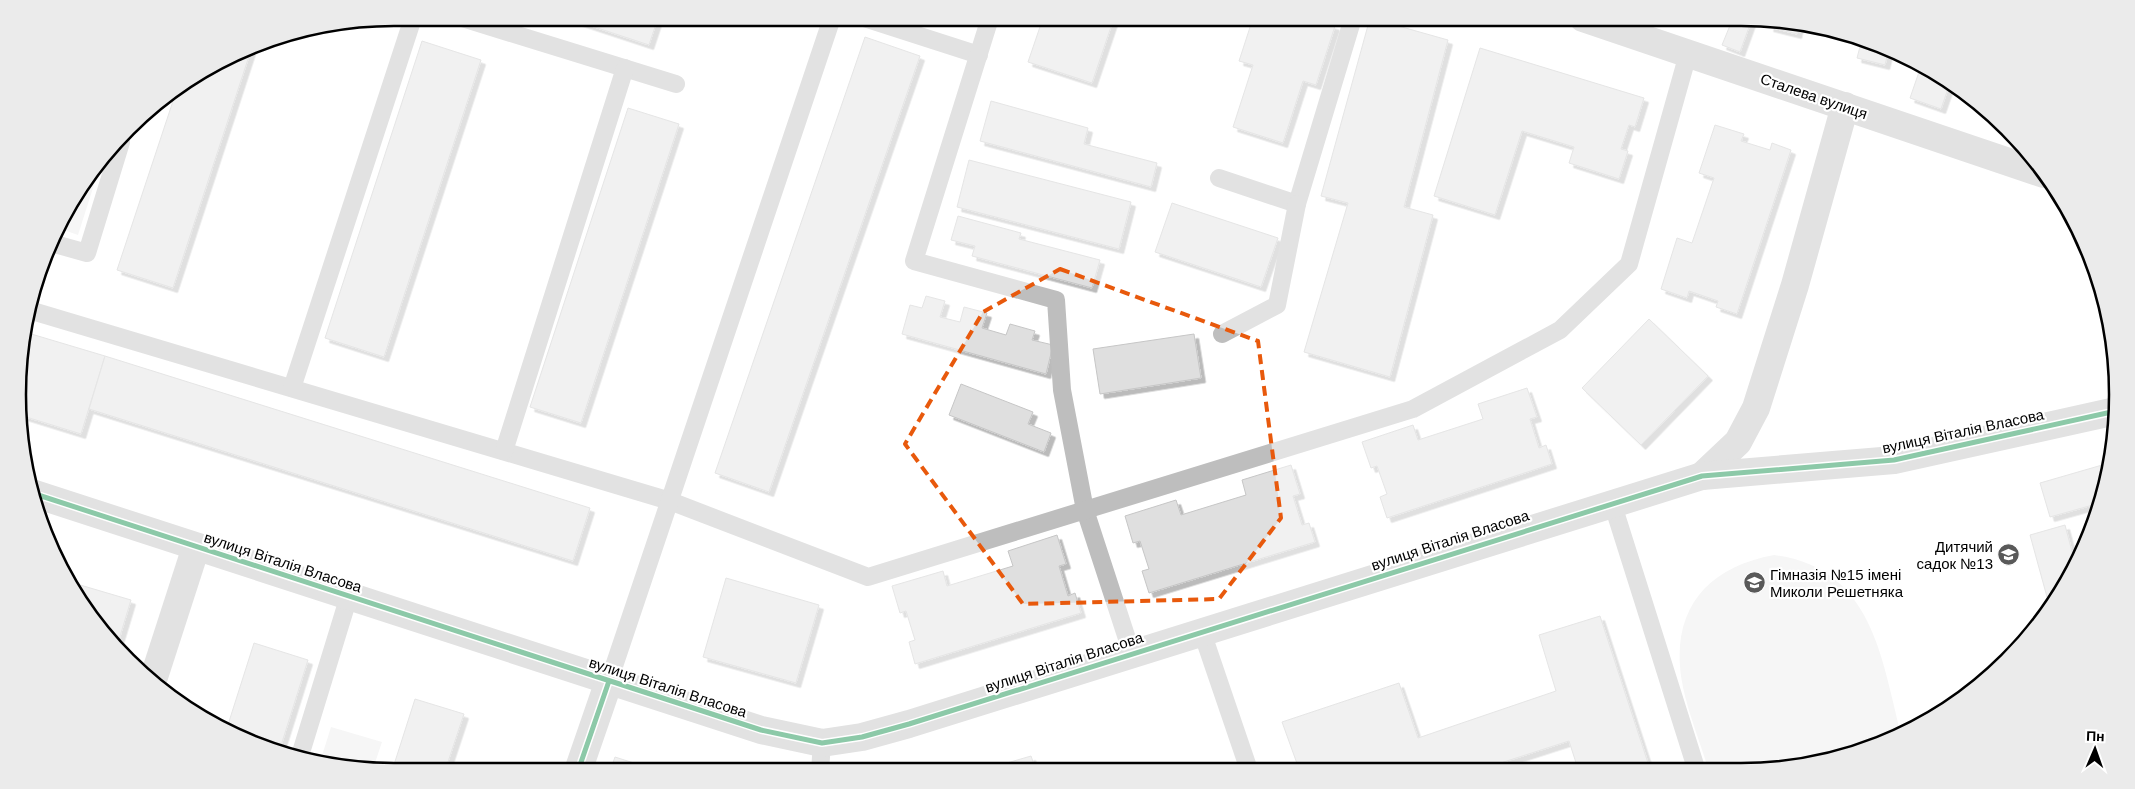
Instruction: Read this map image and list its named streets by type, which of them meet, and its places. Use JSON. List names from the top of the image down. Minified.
{"streets":{"street":["Сталева вулиця","вулиця Віталія Власова"]},"places":{"school or university":["Дитячий садок №13","Гімназія №15 імені Миколи Решетняка"]},"north":"top"}
